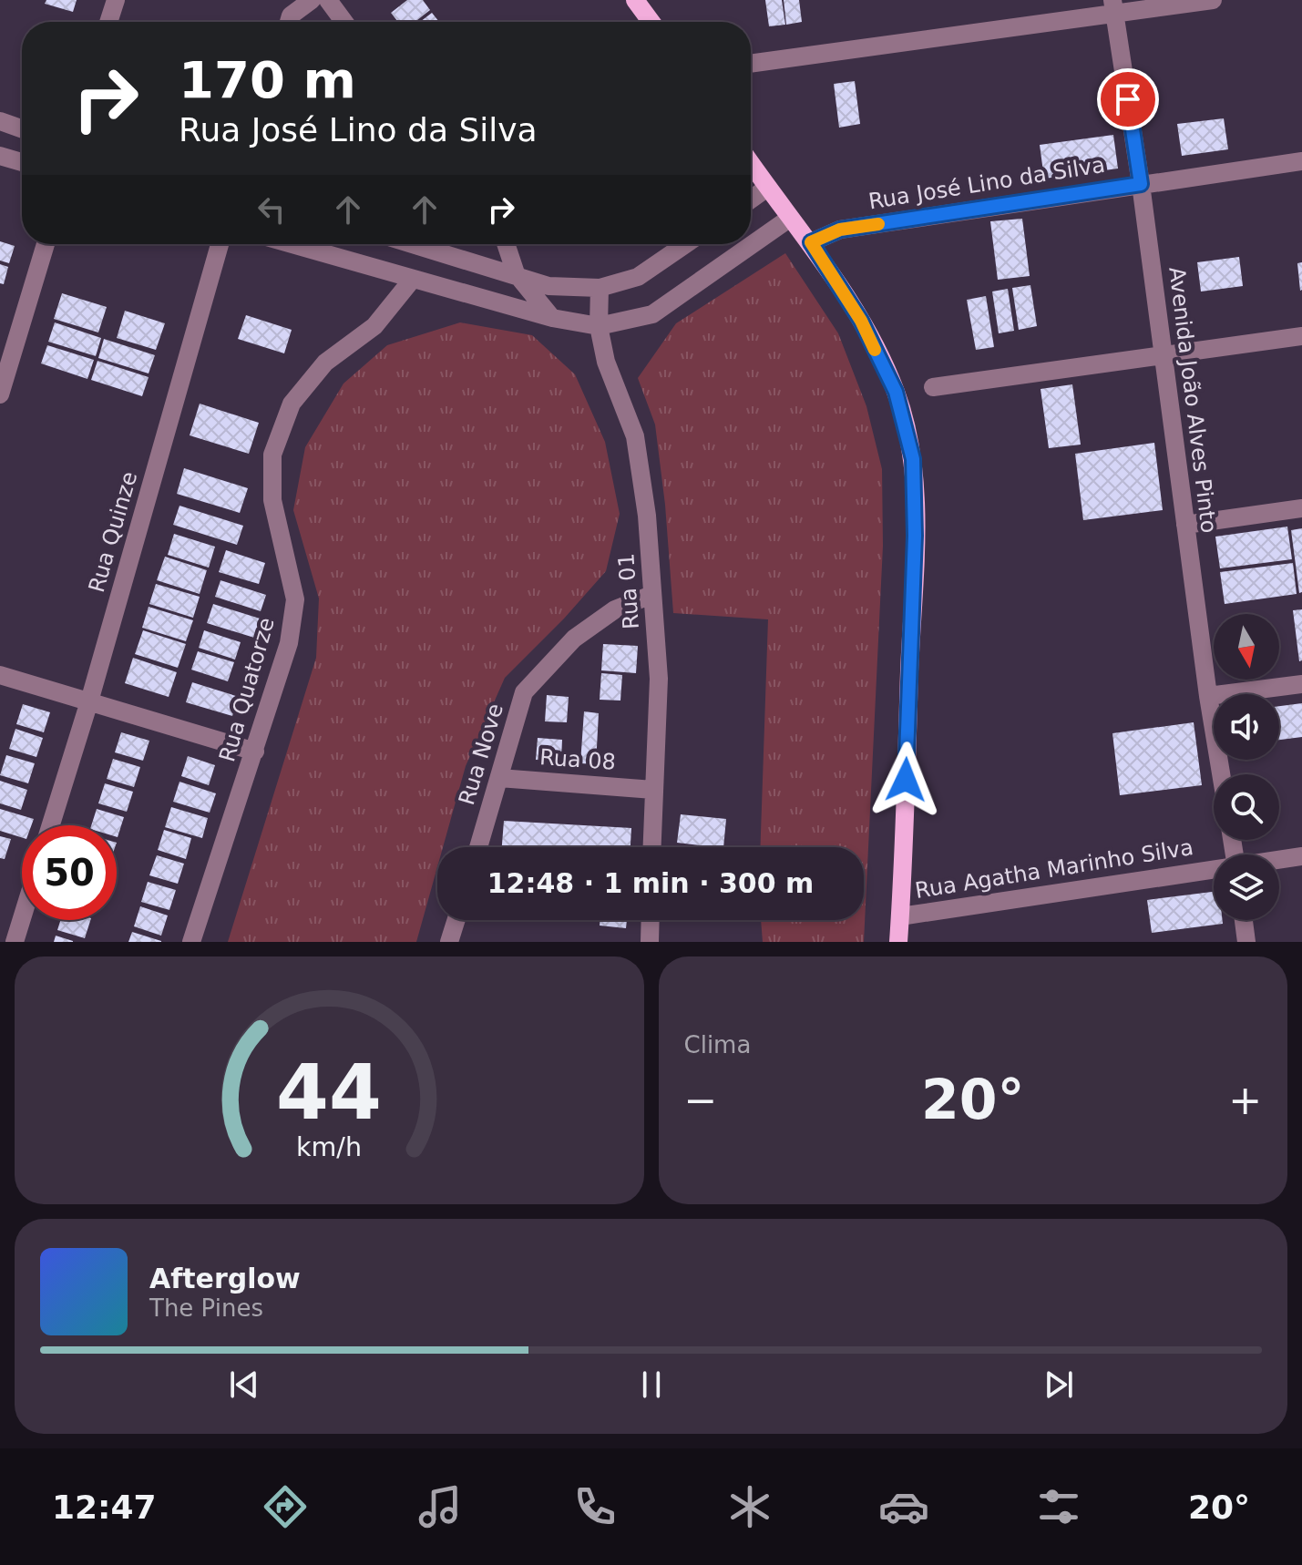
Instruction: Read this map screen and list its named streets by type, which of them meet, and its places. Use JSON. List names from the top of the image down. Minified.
{"streets":{"street":["Rua José Lino da Silva","Avenida João Alves Pinto","Rua Quinze","Rua 01","Rua Quatorze","Rua Nove","Rua 08","Rua Agatha Marinho Silva"]},"crossings":[["Rua José Lino da Silva","Avenida João Alves Pinto"],["Rua 01","Rua Nove"],["Rua 01","Rua 08"],["Rua Nove","Rua 08"]],"north":"bottom","page":{"turn":["170 m","Rua José Lino da Silva"],"limit":"50","trip":"12:48 · 1 min · 300 m","tile":"Clima","heat":["−","20°","+"],"song":["Afterglow","The Pines"],"tabs":["12:47","20°"],"gauge":["44","km/h"]}}
